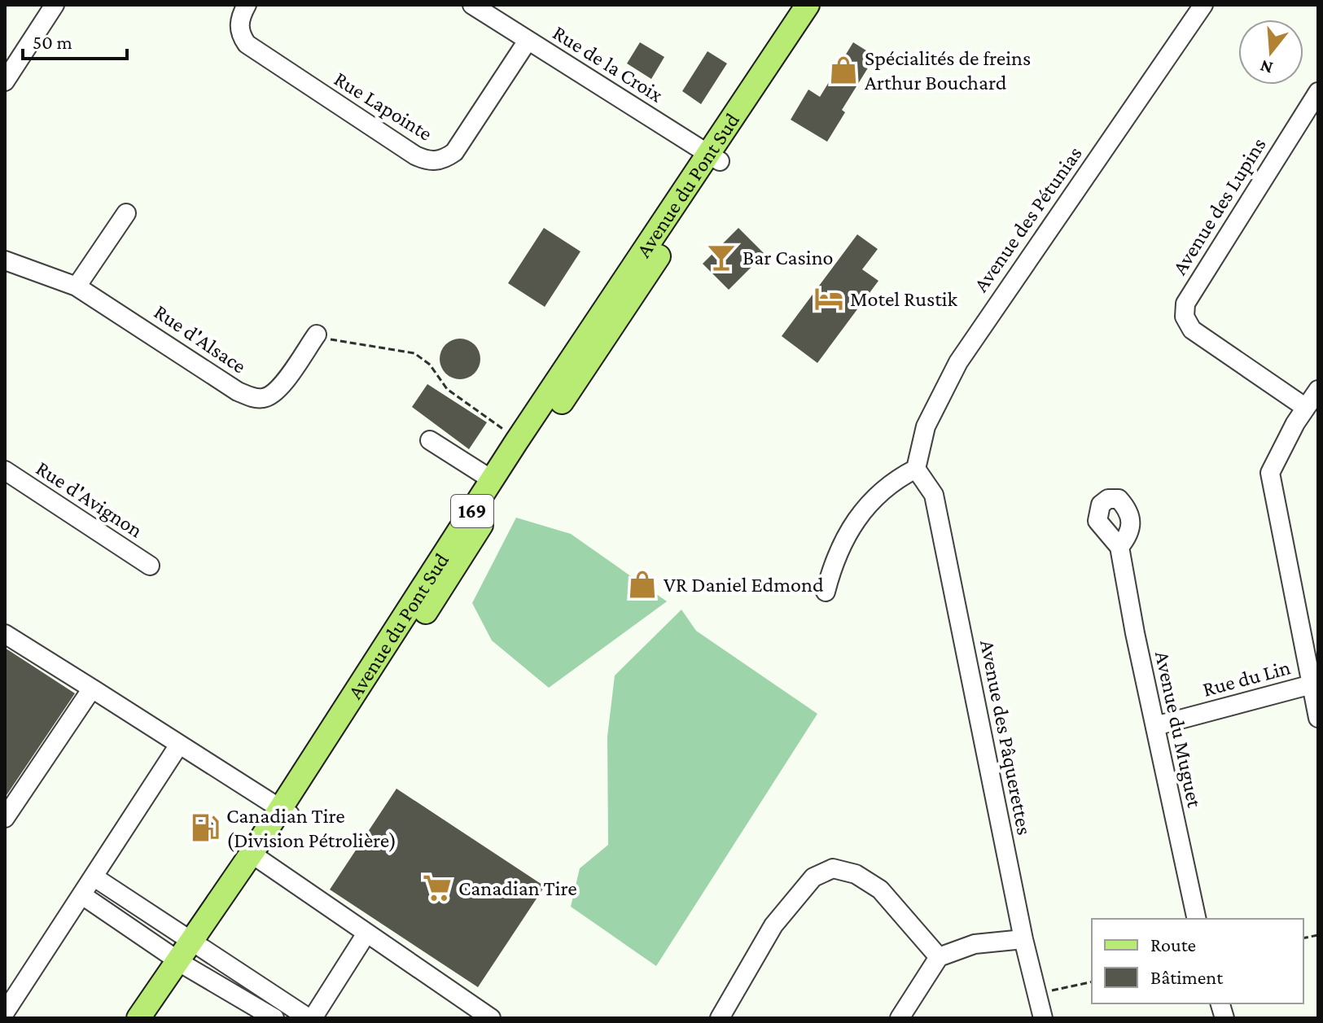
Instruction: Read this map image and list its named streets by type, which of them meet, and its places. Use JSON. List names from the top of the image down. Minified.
{"streets":{"main road":["Avenue du Pont Sud","169"],"street":["Rue de la Croix","Rue Lapointe","Avenue des Lupins","Avenue des Pétunias","Rue d'Alsace","Rue d'Avignon","Rue du Lin","Avenue du Muguet","Avenue des Pâquerettes"]},"crossings":[["Rue de la Croix","Rue Lapointe"],["Rue de la Croix","Avenue du Pont Sud"],["Avenue des Pétunias","Avenue des Pâquerettes"],["Rue du Lin","Avenue du Muguet"]],"places":{"shop":["Spécialités de freins Arthur Bouchard","VR Daniel Edmond"],"bar":["Bar Casino"],"hotel":["Motel Rustik"],"fuel station":["Canadian Tire (Division Pétrolière)"],"supermarket":["Canadian Tire"]},"legend":["Route","Bâtiment"],"scale_bar":"50 m","north":"bottom"}
